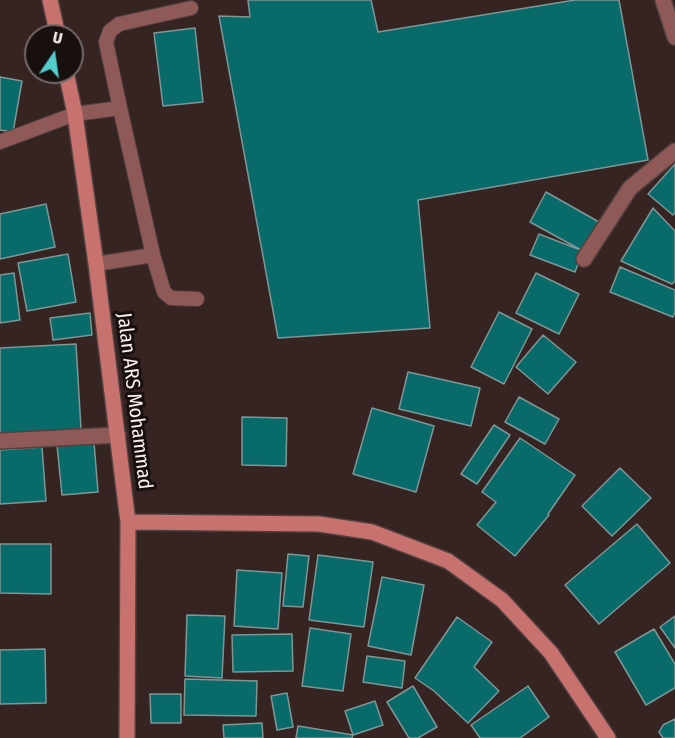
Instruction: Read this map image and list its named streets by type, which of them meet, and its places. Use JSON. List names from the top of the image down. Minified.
{"streets":{"street":["Jalan ARS Mohammad"]},"north":"top"}
